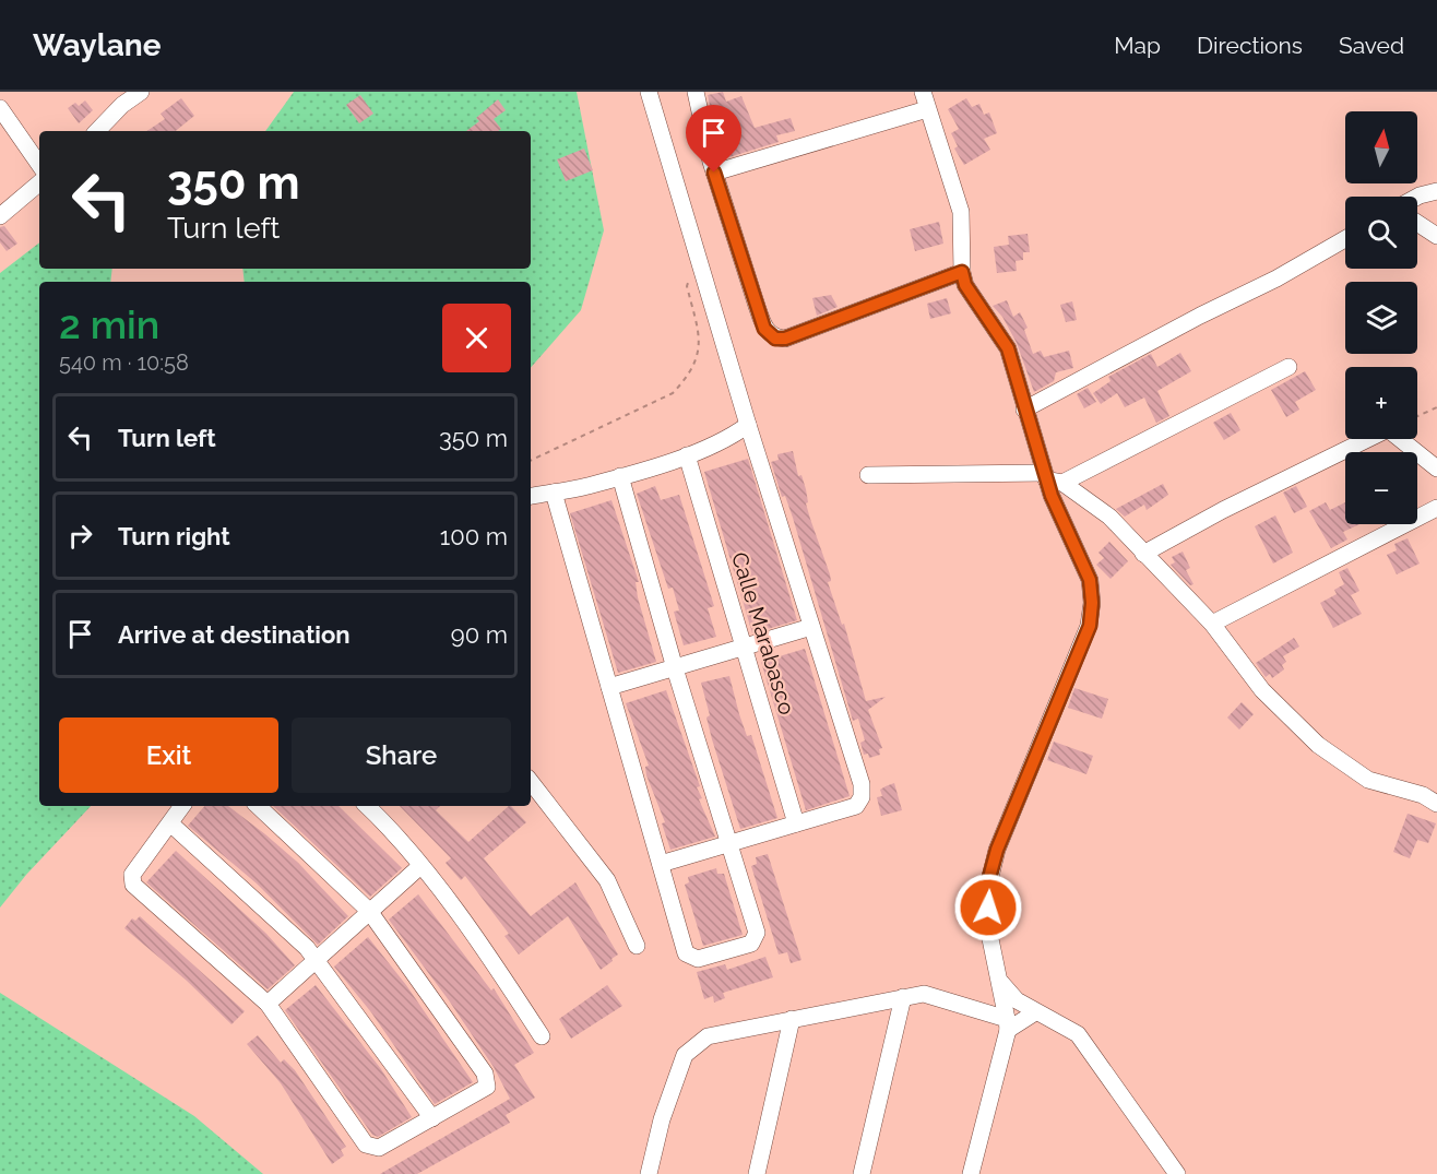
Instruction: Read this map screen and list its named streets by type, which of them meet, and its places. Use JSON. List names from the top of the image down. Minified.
{"streets":{"street":["Calle Marabasco"]},"north":"top","page":{"header":"Waylane","nav":["Map","Directions","Saved"],"map_buttons":["+","−"],"turn":["350 m","Turn left"],"heading":["2 min","540 m · 10:58"],"list":[{"name":"Turn left","value":"350 m"},{"name":"Turn right","value":"100 m"},{"name":"Arrive at destination","value":"90 m"}],"buttons":["Exit","Share"]}}
